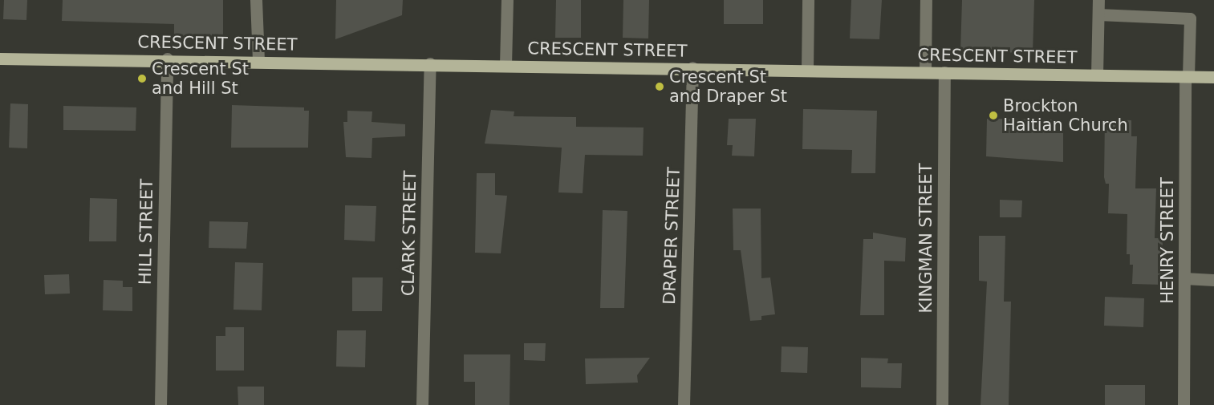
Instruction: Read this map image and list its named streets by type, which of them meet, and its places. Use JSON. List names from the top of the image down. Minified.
{"streets":{"main road":["CRESCENT STREET"],"street":["HILL STREET","CLARK STREET","DRAPER STREET","KINGMAN STREET","HENRY STREET"]},"crossings":[["CRESCENT STREET","HILL STREET"],["CRESCENT STREET","CLARK STREET"],["CRESCENT STREET","DRAPER STREET"],["CRESCENT STREET","KINGMAN STREET"],["CRESCENT STREET","HENRY STREET"]],"places":["Crescent St and Hill St","Crescent St and Draper St","Brockton Haitian Church"]}
